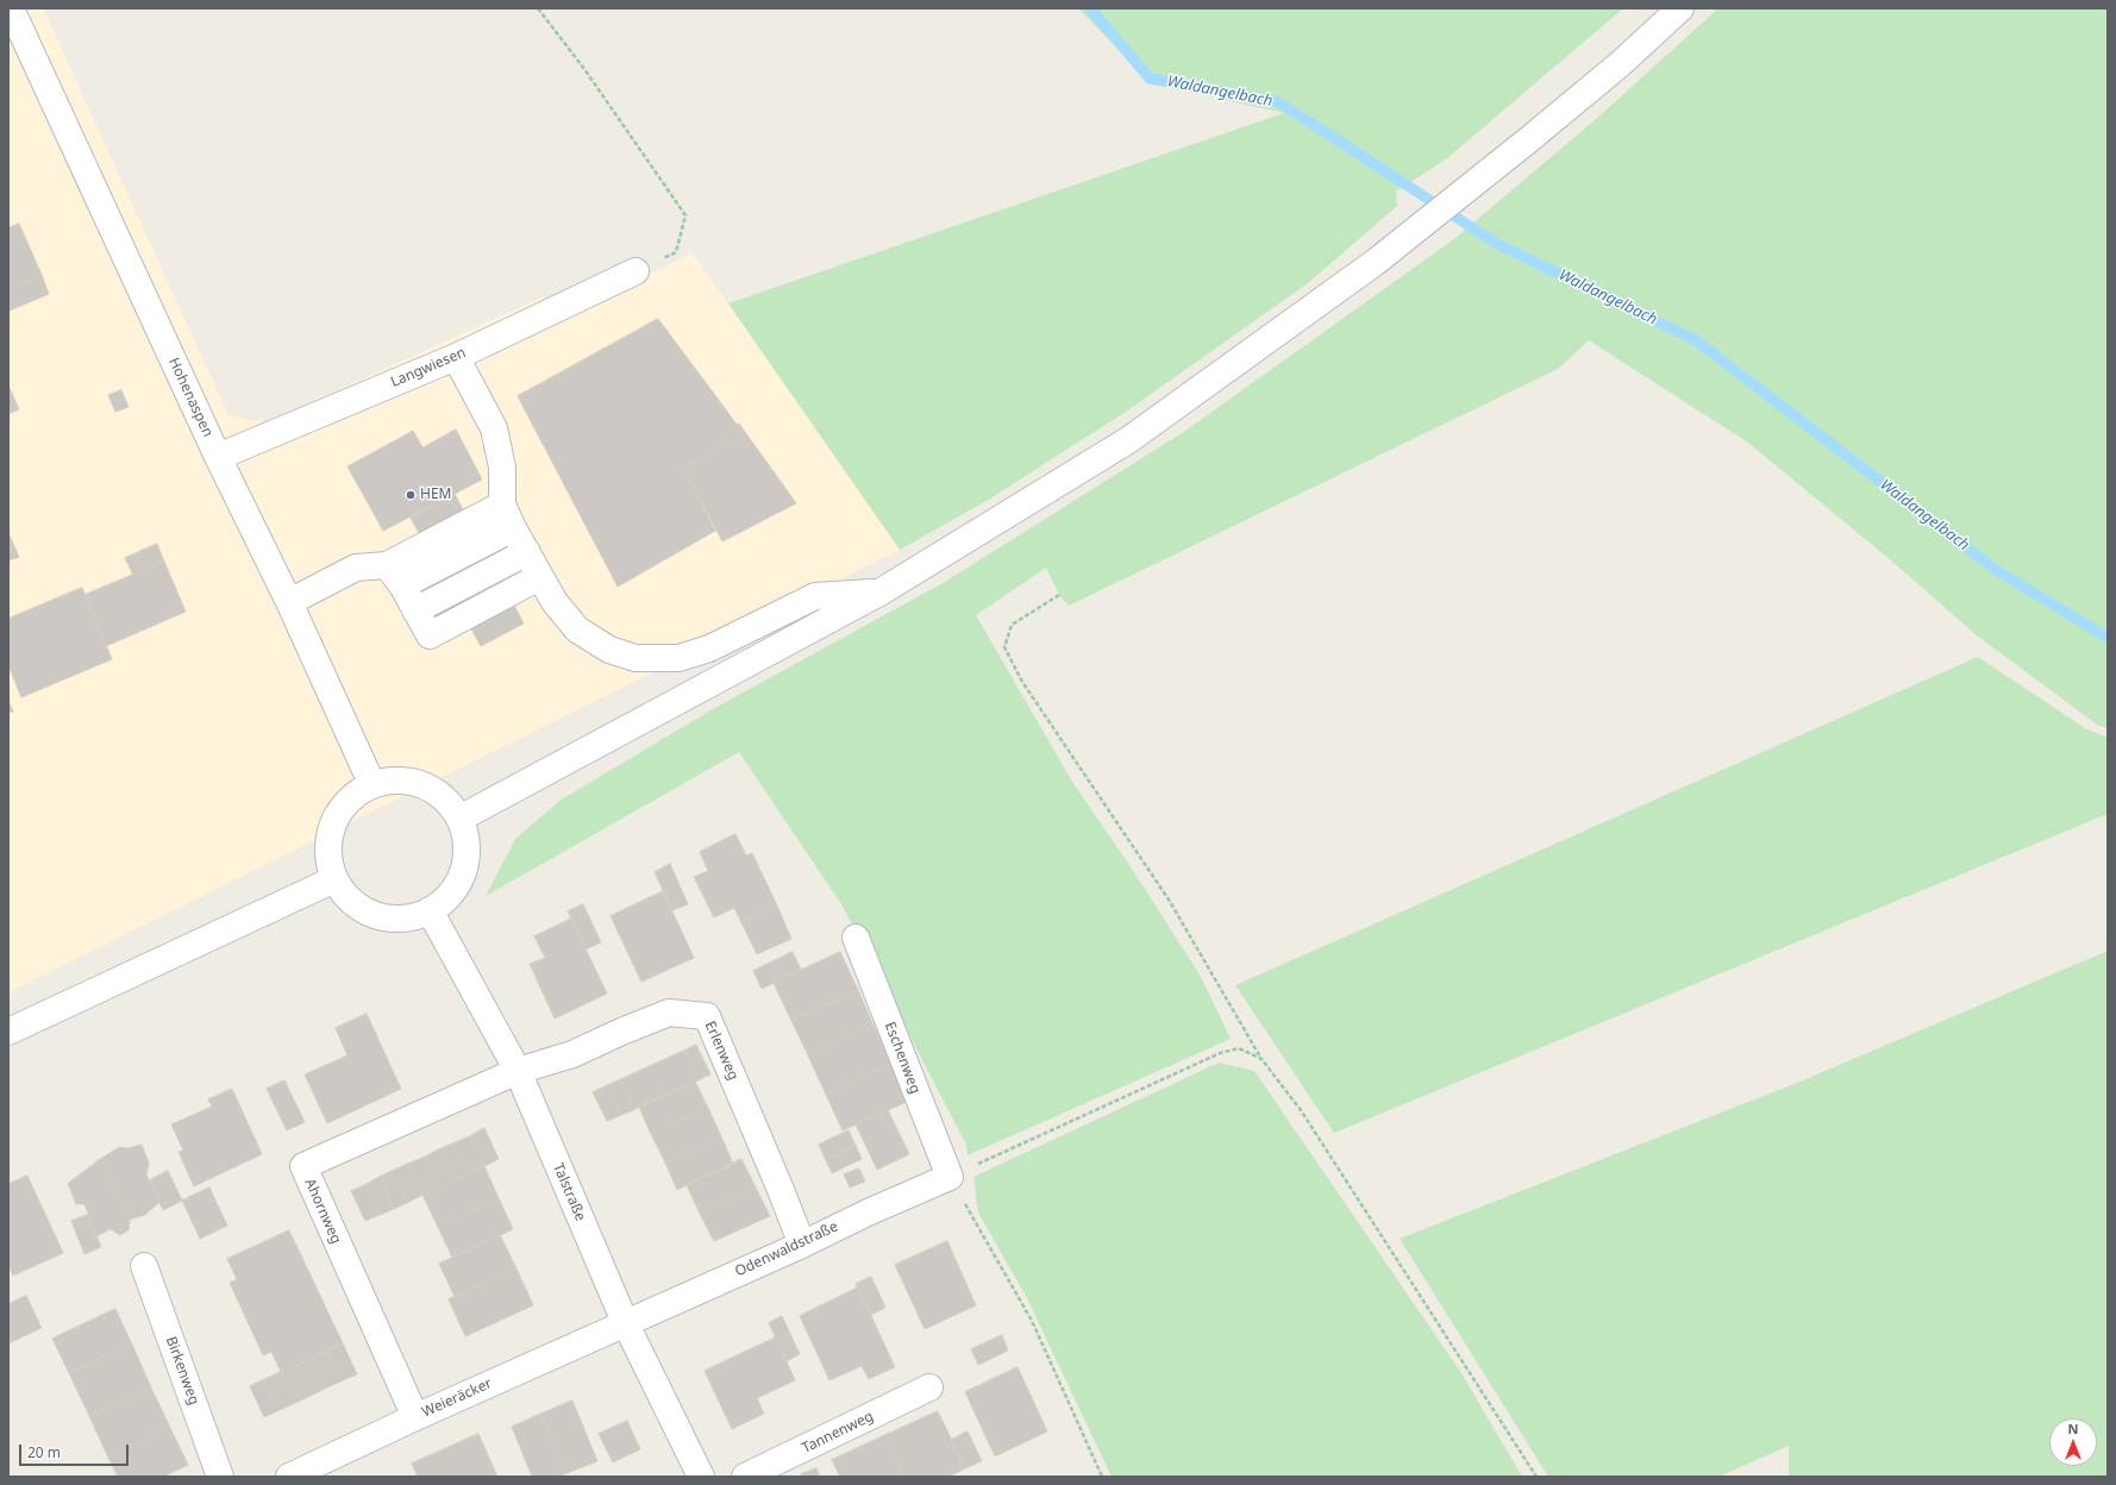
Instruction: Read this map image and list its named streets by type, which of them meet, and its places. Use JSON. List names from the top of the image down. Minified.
{"streets":{"street":["Langwiesen","Hohenaspen","Erlenweg","Eschenweg","Talstraße","Ahornweg","Odenwaldstraße","Birkenweg","Weieräcker","Tannenweg"]},"crossings":[["Langwiesen","Hohenaspen"],["Hohenaspen","Talstraße"],["Erlenweg","Talstraße"],["Erlenweg","Ahornweg"],["Erlenweg","Odenwaldstraße"],["Eschenweg","Odenwaldstraße"],["Talstraße","Ahornweg"],["Talstraße","Odenwaldstraße"],["Talstraße","Weieräcker"],["Ahornweg","Weieräcker"],["Odenwaldstraße","Weieräcker"]],"water":["Waldangelbach"],"places":["HEM"],"scale_bar":"20 m","north":"top"}
